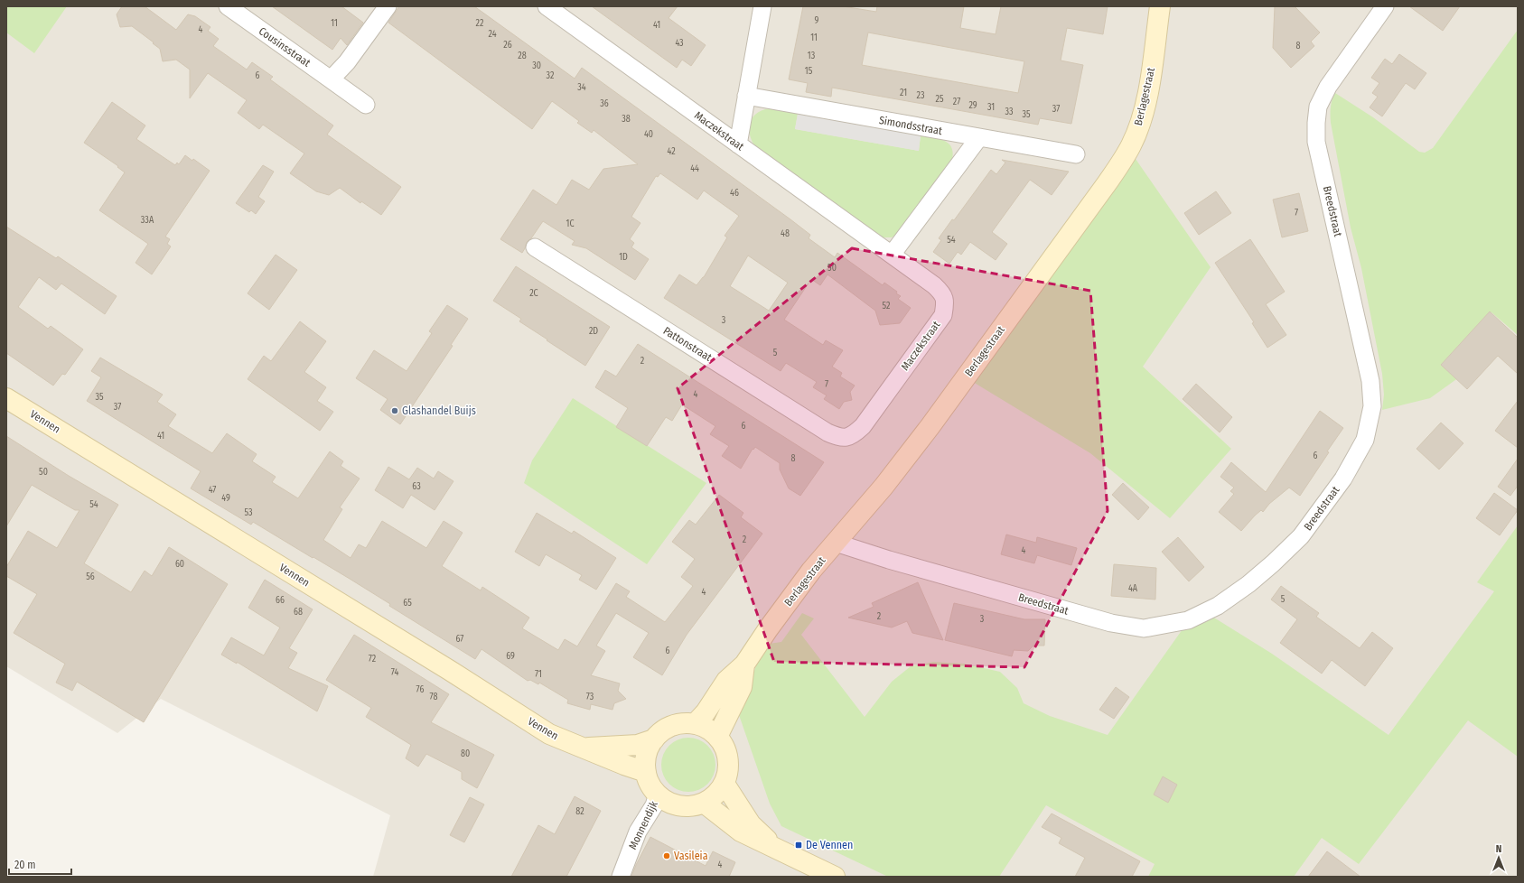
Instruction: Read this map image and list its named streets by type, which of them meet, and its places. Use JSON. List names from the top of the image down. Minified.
{"streets":{"street":["Cousinsstraat","Berlagestraat","Simondsstraat","Maczekstraat","Breedstraat","Pattonstraat","Vennen","Monnendijk"]},"crossings":[["Berlagestraat","Breedstraat"],["Berlagestraat","Vennen"],["Berlagestraat","Monnendijk"],["Maczekstraat","Pattonstraat"],["Vennen","Monnendijk"]],"places":{"other":["Glashandel Buijs","Vasileia"],"transit":["De Vennen"]},"house_numbers":["9","11","22","41","4","24","11","43","26","8","28","13","30","15","6","32","34","21","23","25","27","36","29","31","37","33","35","38","40","42","44","46","7","33A","1C","48","54","1D","50","2C","52","3","2D","5","2","7","4","35","37","6","41","6","8","50","63","47","49","54","53","2","4","60","56","4A","4","5","66","65","68","2","3","67","6","69","72","74","71","76","78","73","80","82","4"],"scale_bar":"20 m","north":"top"}
